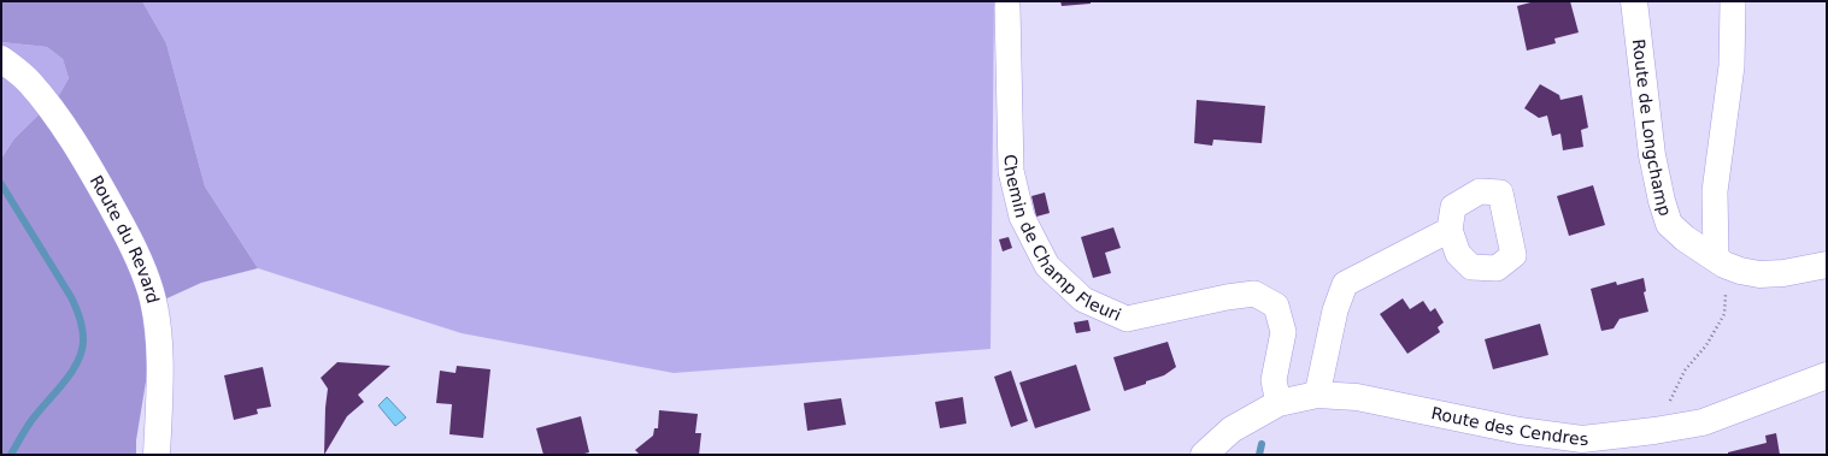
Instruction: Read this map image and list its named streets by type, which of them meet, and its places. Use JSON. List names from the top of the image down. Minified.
{"streets":{"street":["Route de Longchamp","Chemin de Champ Fleuri","Route du Revard","Route des Cendres"]},"crossings":[["Chemin de Champ Fleuri","Route des Cendres"]]}
